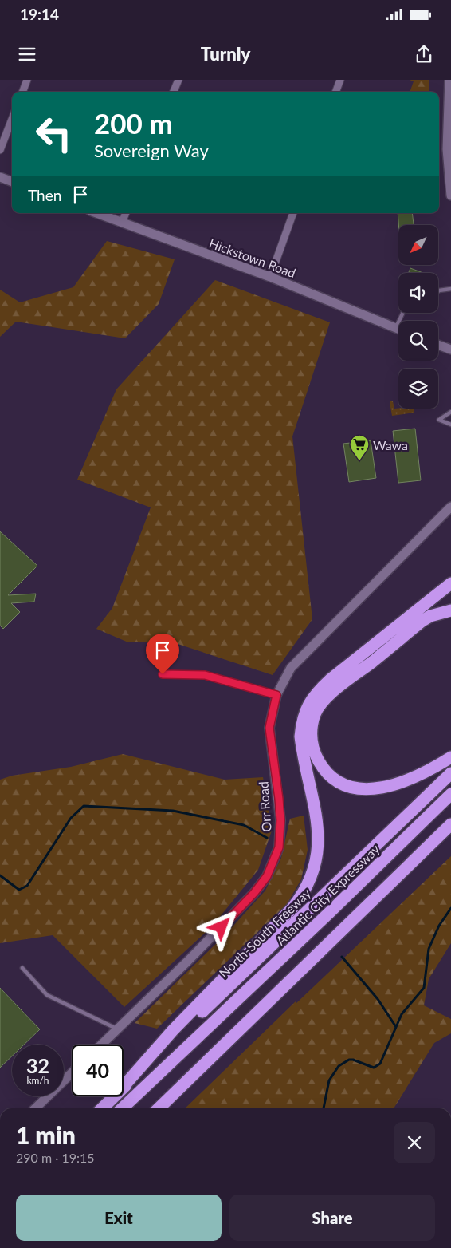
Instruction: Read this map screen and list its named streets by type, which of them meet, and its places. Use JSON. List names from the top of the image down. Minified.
{"streets":{"highway":["Atlantic City Expressway","North-South Freeway"],"street":["Hickstown Road","Orr Road"]},"places":{"supermarket":["Wawa"]},"north":"bottom left","page":{"status":"19:14","header":"Turnly","turn":["200 m","Sovereign Way"],"then":"Then","speed":"32 km/h","limit":"40","heading":["1 min","290 m · 19:15"],"buttons":["Exit","Share"]}}
